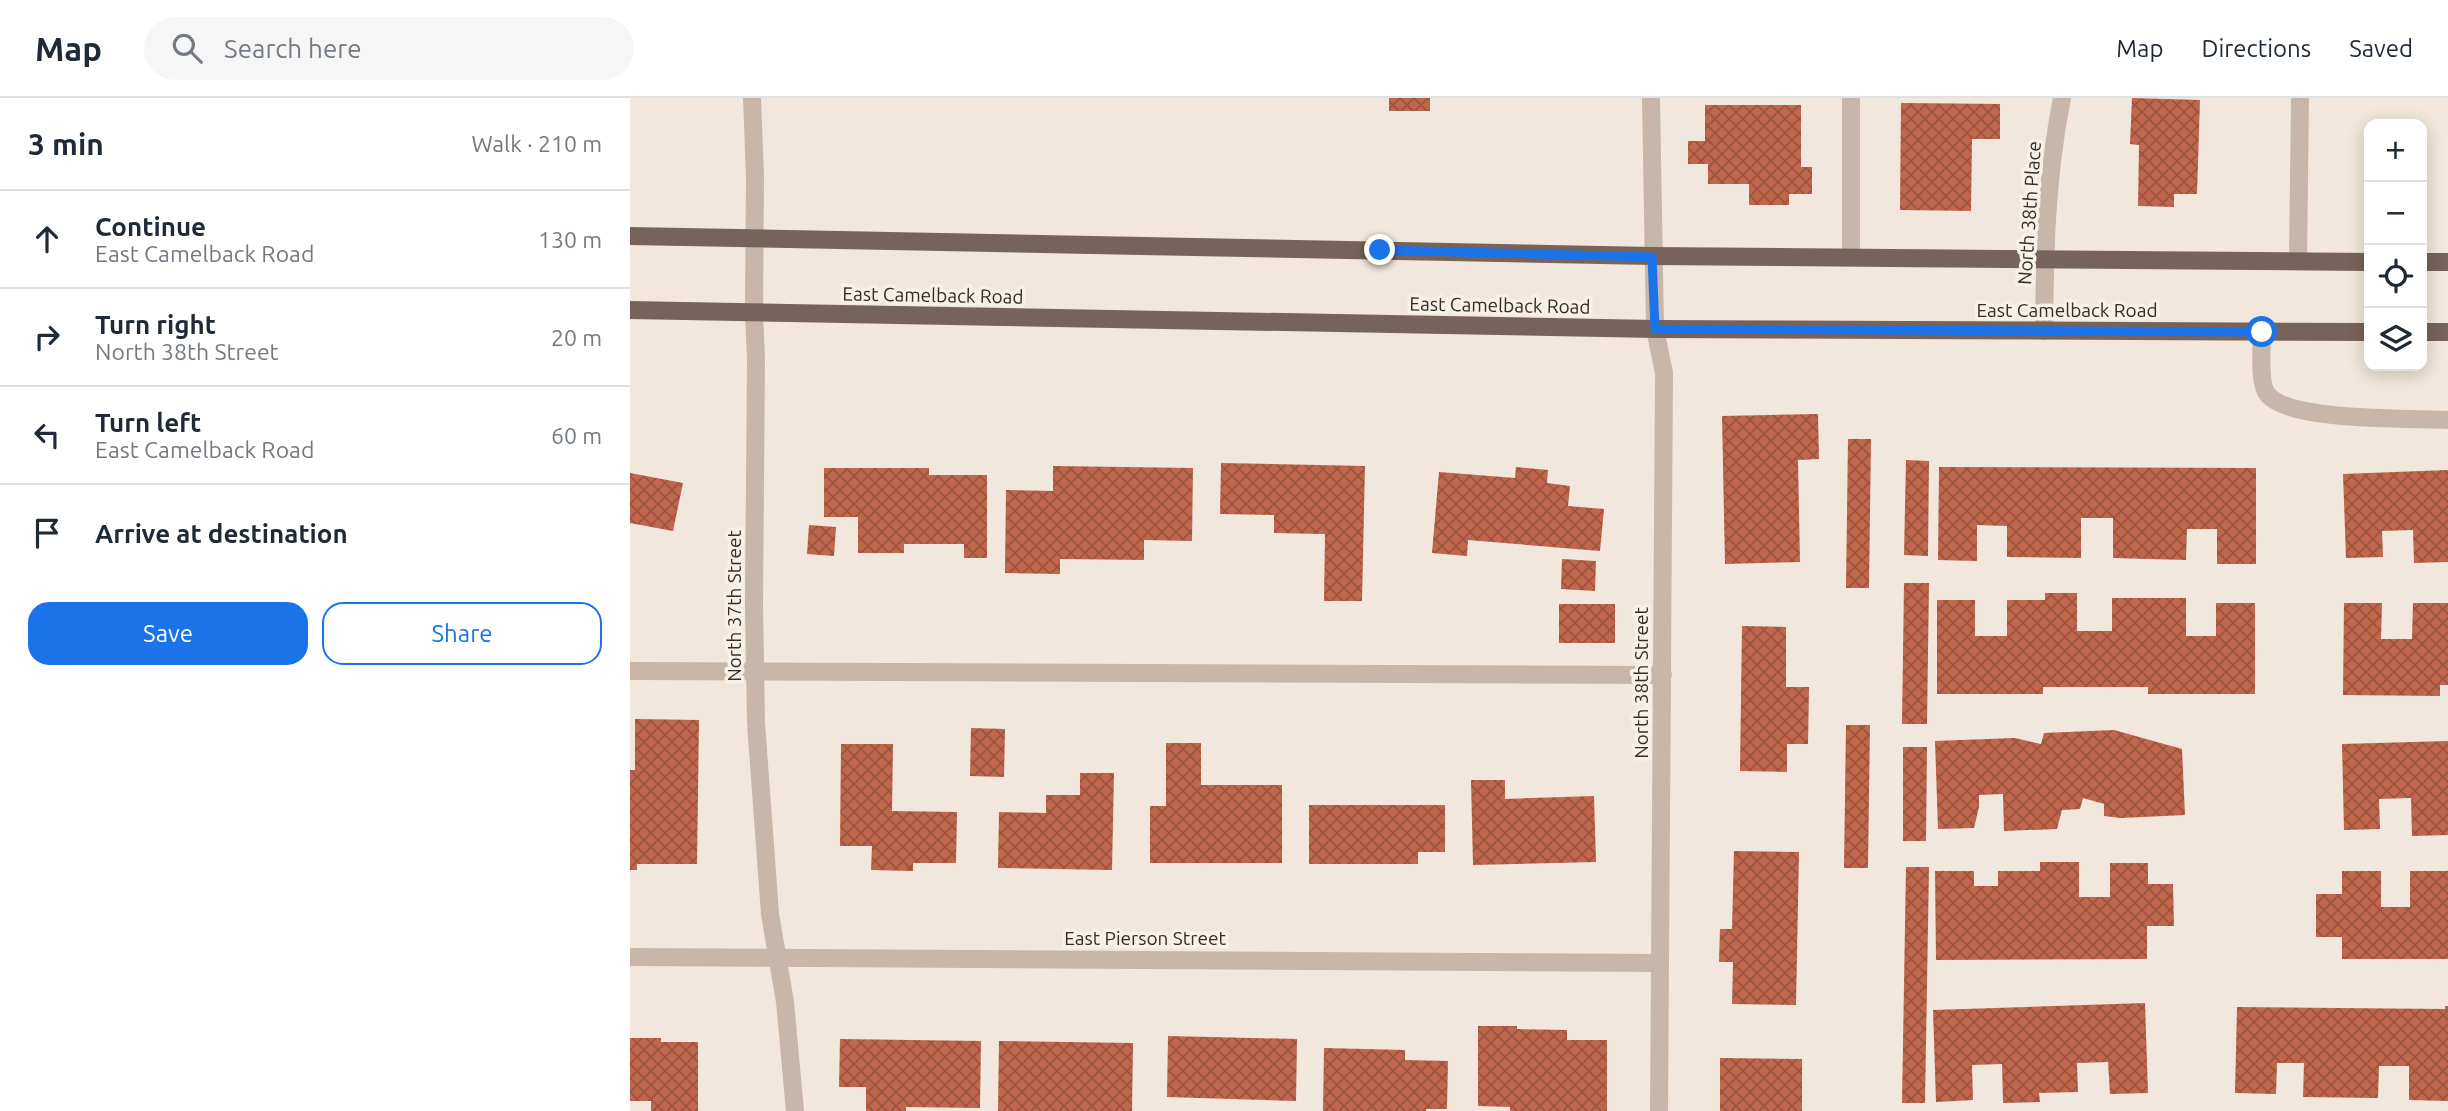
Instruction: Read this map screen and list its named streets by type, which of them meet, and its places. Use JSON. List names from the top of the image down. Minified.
{"streets":{"main road":["East Camelback Road"],"street":["North 38th Place","North 37th Street","North 38th Street","East Pierson Street"]},"crossings":[["North 38th Place","East Camelback Road"],["East Camelback Road","North 37th Street"],["East Camelback Road","North 38th Street"],["North 37th Street","East Pierson Street"],["North 38th Street","East Pierson Street"]],"page":{"header":"Map","search":"Search here","nav":["Map","Directions","Saved"],"heading":["3 min","Walk · 210 m"],"map_buttons":["+","−"],"list":[["Continue","East Camelback Road","130 m"],["Turn right","North 38th Street","20 m"],["Turn left","East Camelback Road","60 m"],"Arrive at destination"],"buttons":["Save","Share"]}}
